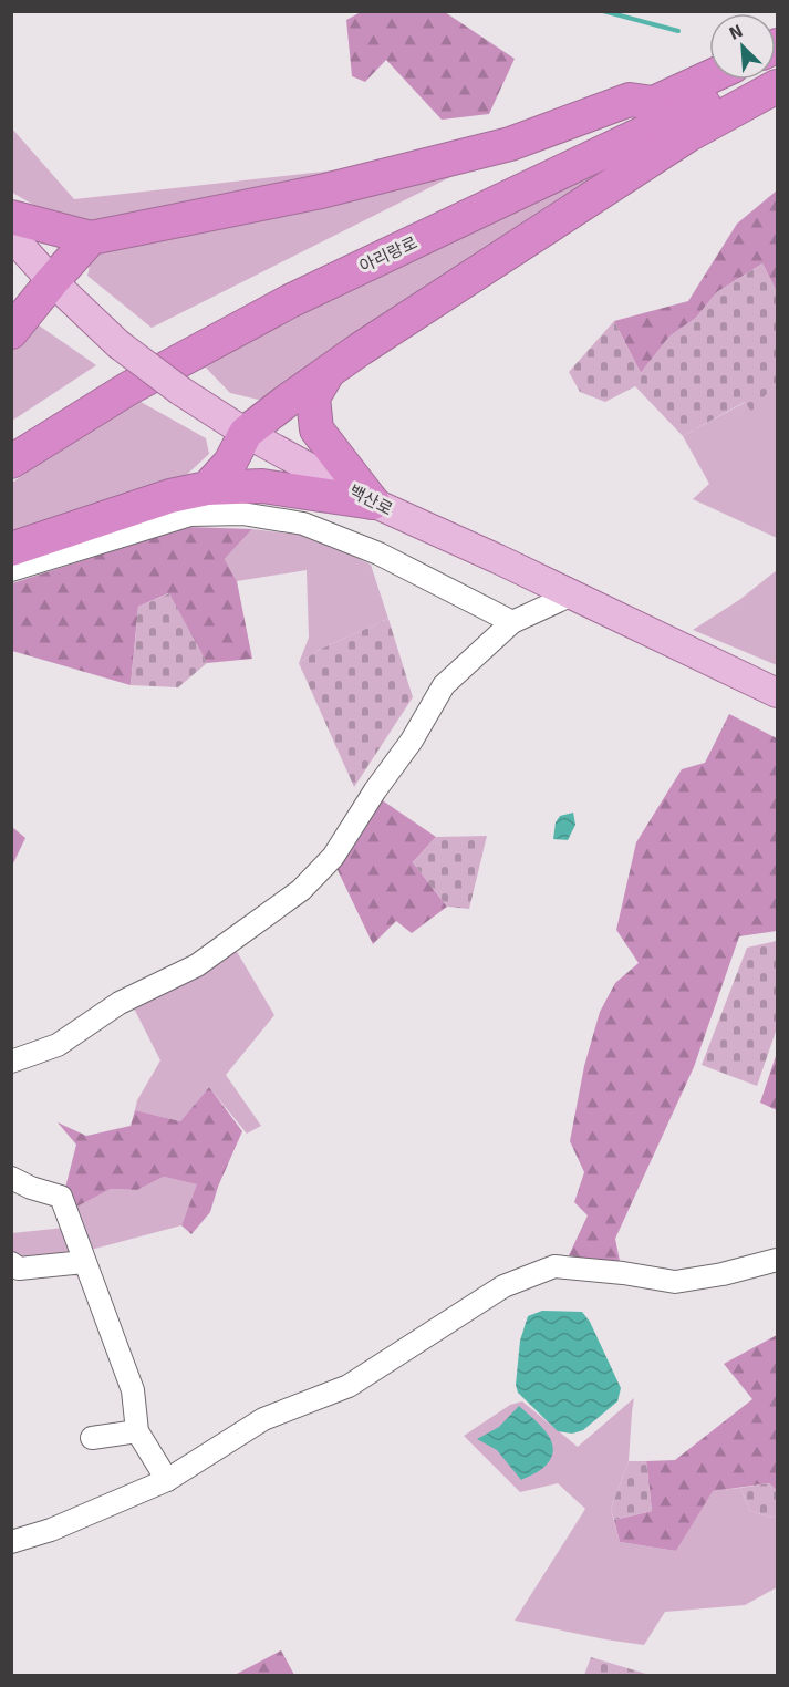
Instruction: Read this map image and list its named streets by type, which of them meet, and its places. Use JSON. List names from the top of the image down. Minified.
{"streets":{"highway":["아리랑로"],"main road":["백산로"]},"north":"top left"}
